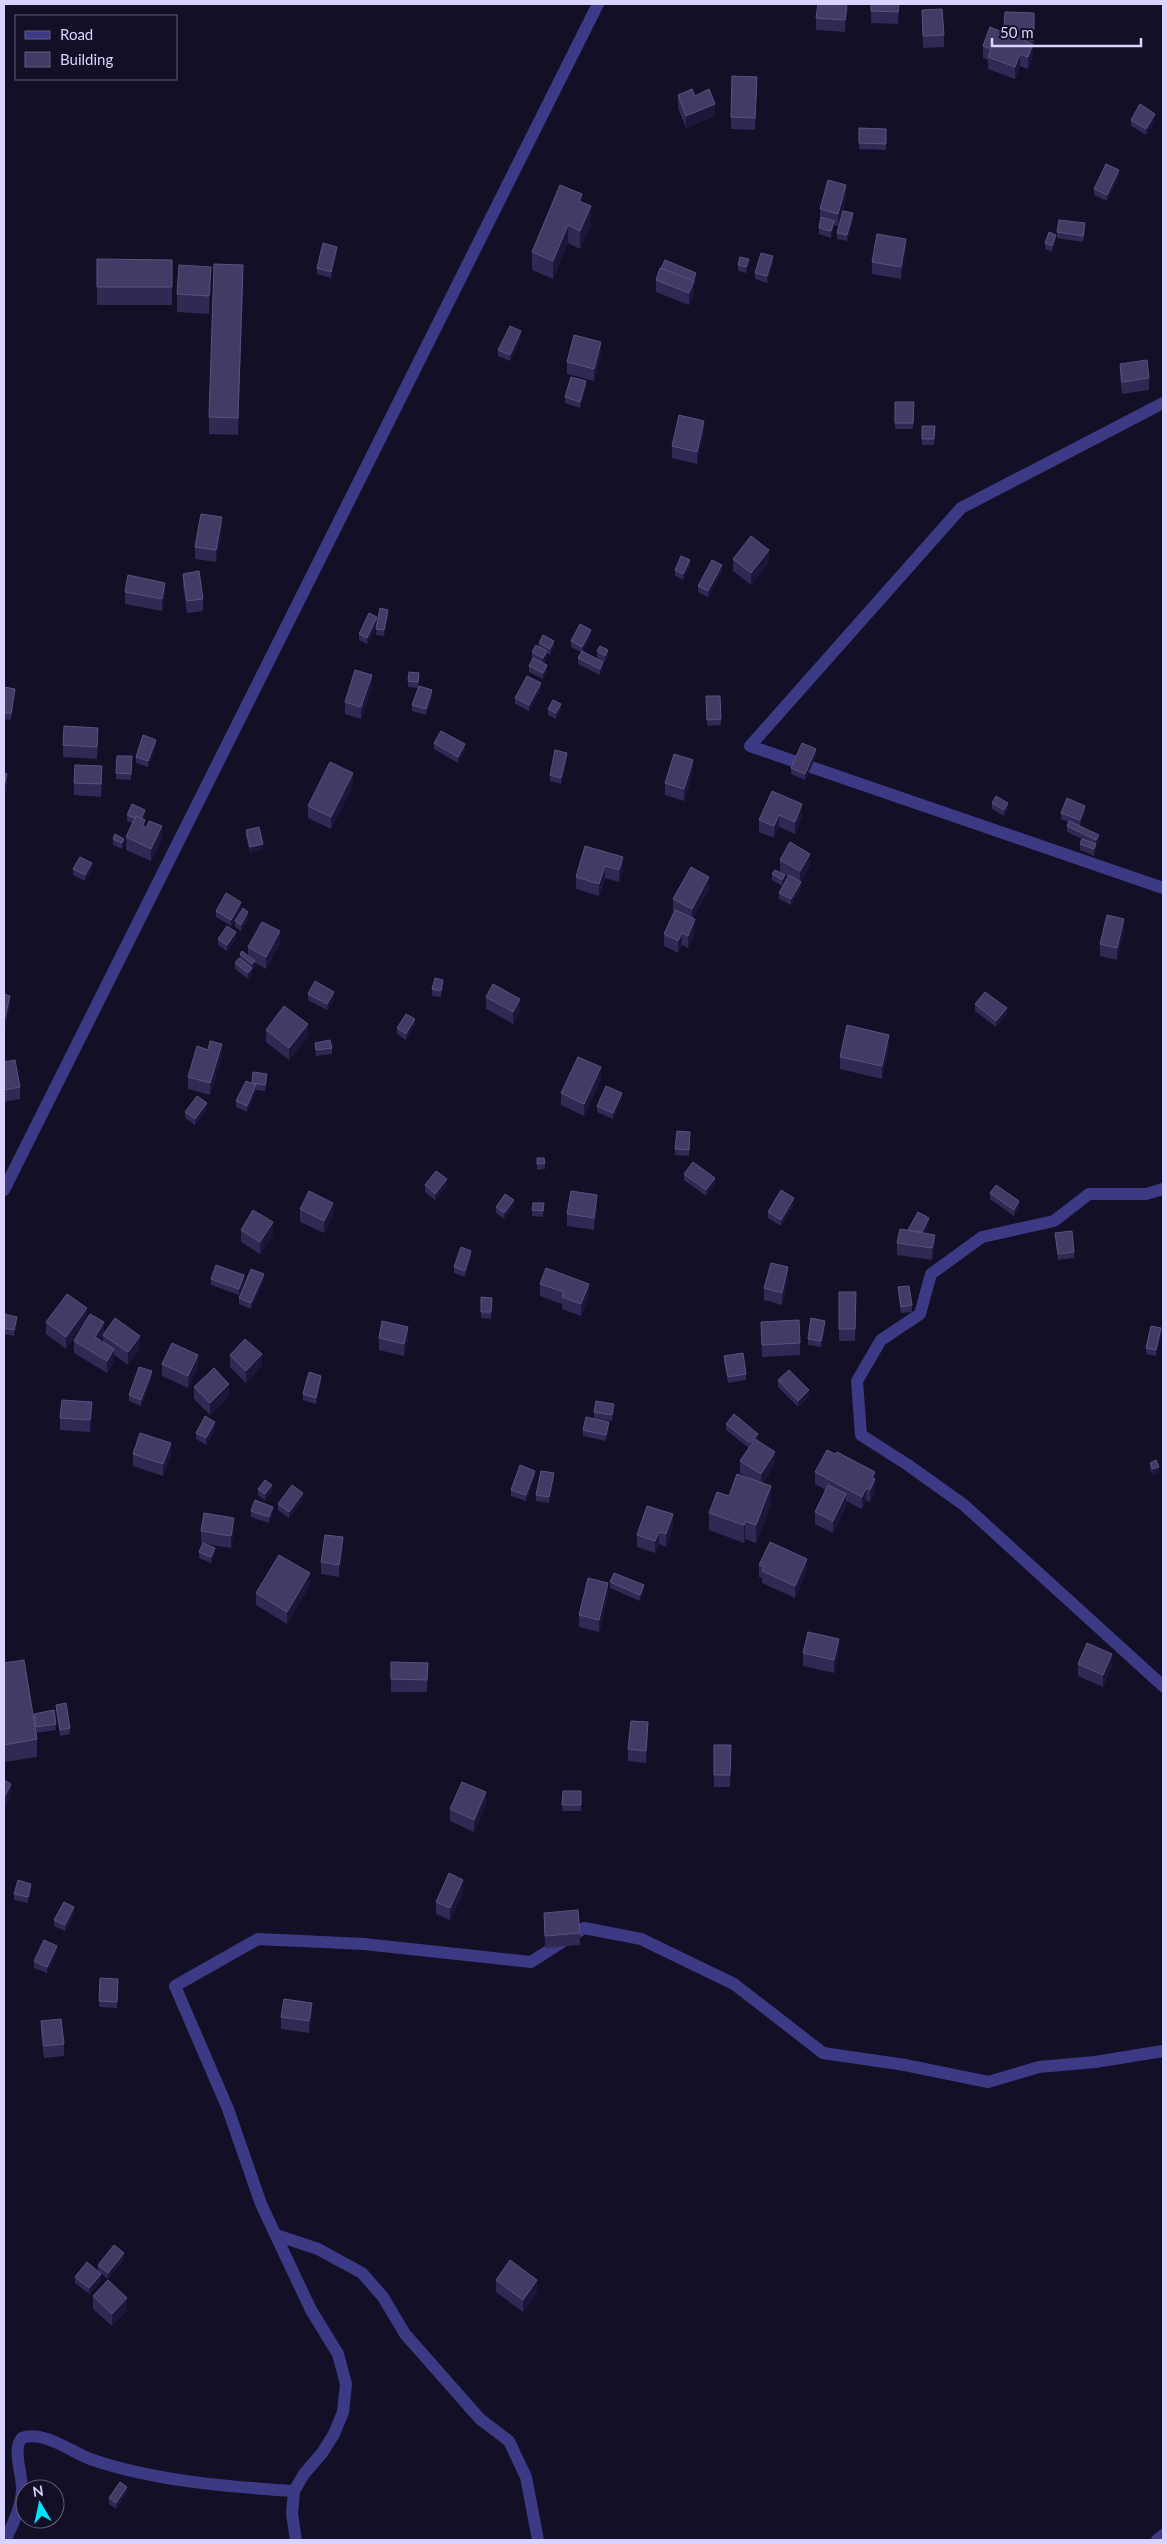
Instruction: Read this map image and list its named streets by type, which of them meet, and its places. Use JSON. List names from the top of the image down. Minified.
{"legend":["Road","Building"],"scale_bar":"50 m","north":"top"}
